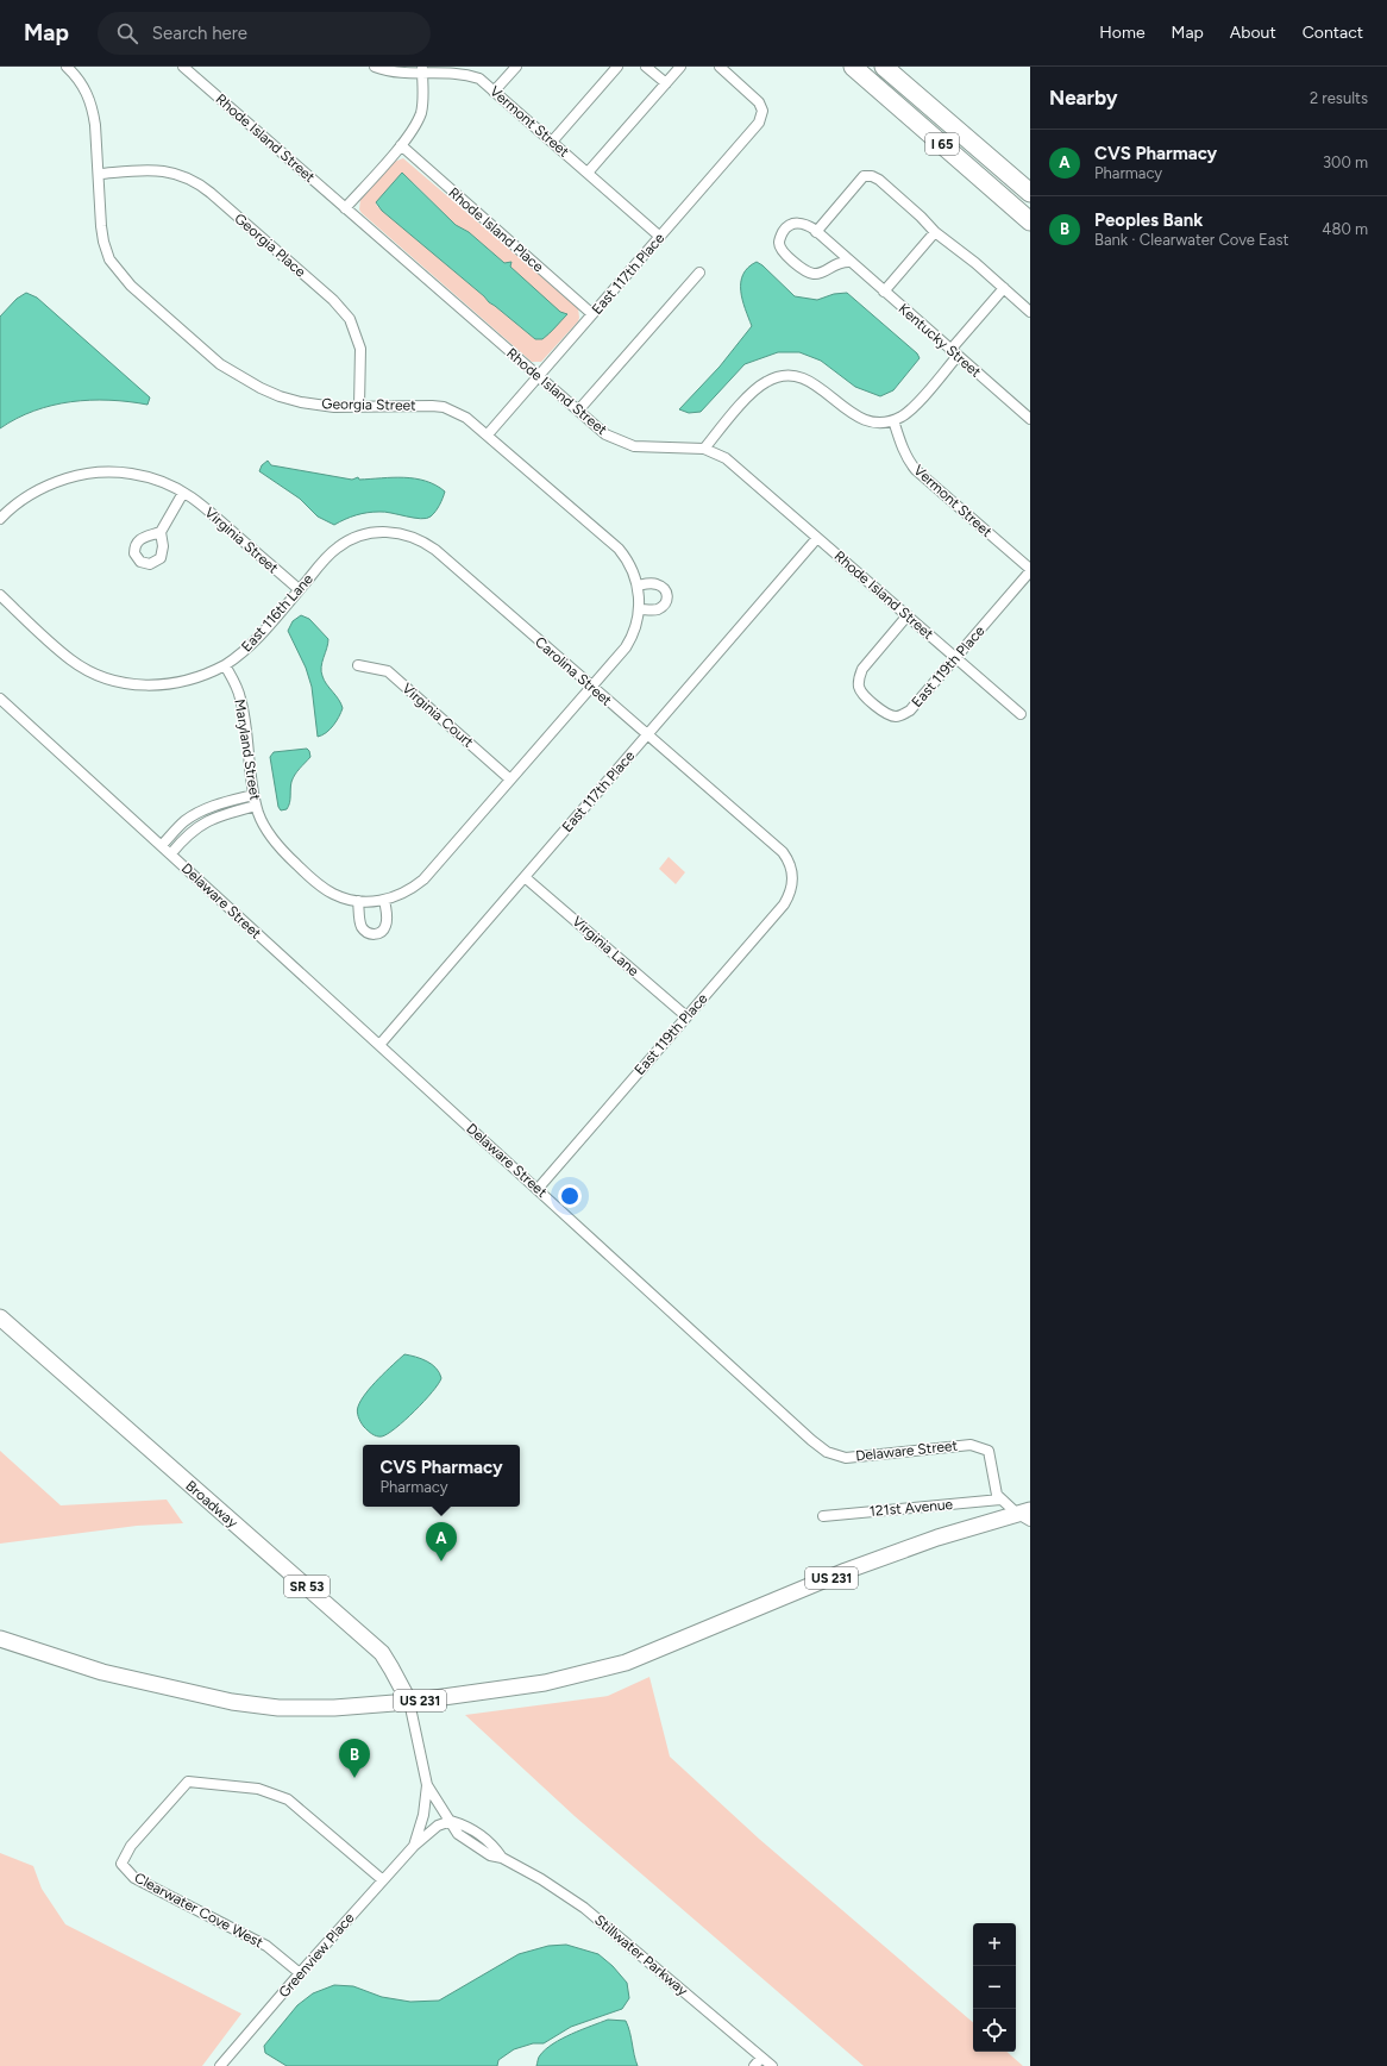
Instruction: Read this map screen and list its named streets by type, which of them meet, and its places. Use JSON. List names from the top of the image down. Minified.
{"streets":{"highway":["I 65"],"main road":["Broadway","US 231","SR 53"],"street":["Vermont Street","Rhode Island Street","Rhode Island Place","Georgia Place","East 117th Place","Kentucky Street","Georgia Street","Virginia Street","East 116th Lane","East 119th Place","Carolina Street","Virginia Court","Maryland Street","Delaware Street","Virginia Lane","121st Avenue","Clearwater Cove West","Greenview Place","Stillwater Parkway"]},"crossings":[["Vermont Street","East 117th Place"],["Vermont Street","East 119th Place"],["Rhode Island Street","East 117th Place"],["Rhode Island Street","East 119th Place"],["Rhode Island Place","East 117th Place"],["Georgia Place","Georgia Street"],["East 117th Place","Georgia Street"],["East 117th Place","Carolina Street"],["East 117th Place","Delaware Street"],["East 117th Place","Virginia Lane"],["Georgia Street","Carolina Street"],["Virginia Street","East 116th Lane"],["East 116th Lane","Carolina Street"],["East 116th Lane","Maryland Street"],["East 119th Place","Carolina Street"],["East 119th Place","Delaware Street"],["East 119th Place","Virginia Lane"],["Virginia Court","Maryland Street"],["Delaware Street","121st Avenue"],["Broadway","US 231"],["Clearwater Cove West","Greenview Place"],["Greenview Place","Stillwater Parkway"]],"page":{"header":"Map","search":"Search here","nav":["Home","Map","About","Contact"],"heading":["Nearby","2 results"],"list":[{"mark":"A","name":"CVS Pharmacy","note":"Pharmacy","value":"300 m"},{"mark":"B","name":"Peoples Bank","note":"Bank · Clearwater Cove East","value":"480 m"}],"popup":["CVS Pharmacy","Pharmacy"],"pins":["A","B"],"map_buttons":["+","−"]}}
